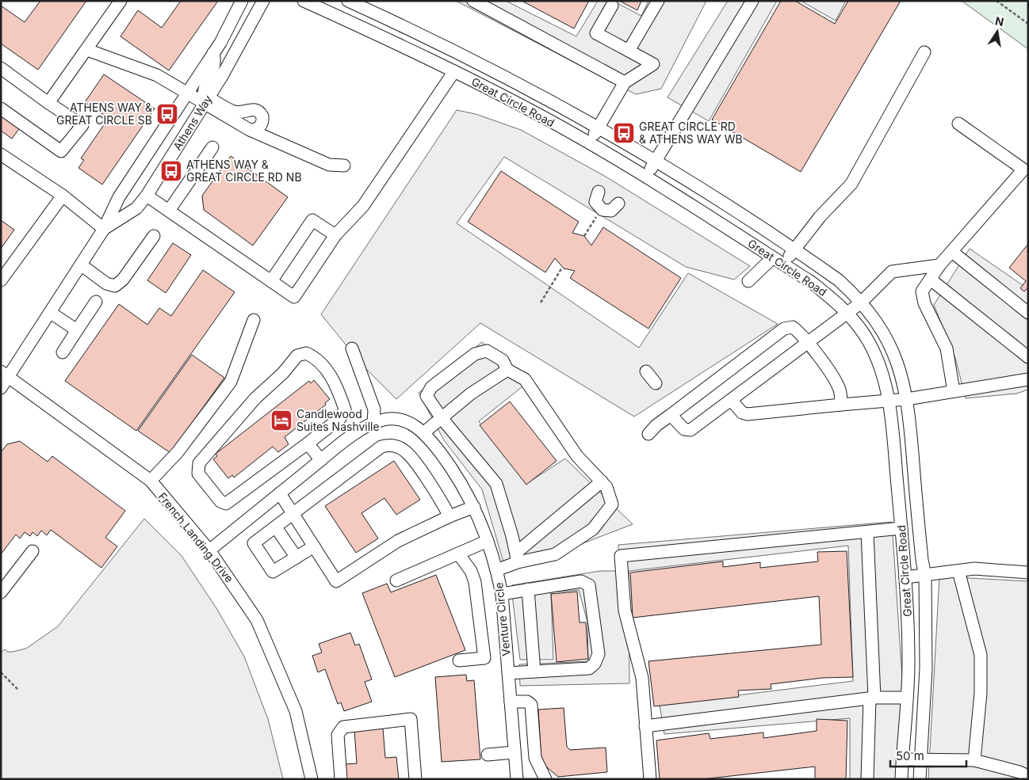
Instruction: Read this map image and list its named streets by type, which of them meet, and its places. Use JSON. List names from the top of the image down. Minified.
{"streets":{"street":["Great Circle Road","Athens Way","French Landing Drive","Venture Circle"]},"crossings":[["Athens Way","French Landing Drive"],["French Landing Drive","Venture Circle"]],"places":{"bus stop":["ATHENS WAY & GREAT CIRCLE SB","GREAT CIRCLE RD & ATHENS WAY WB","ATHENS WAY & GREAT CIRCLE RD NB"],"hotel":["Candlewood Suites Nashville"]},"scale_bar":"50 m","north":"top"}
